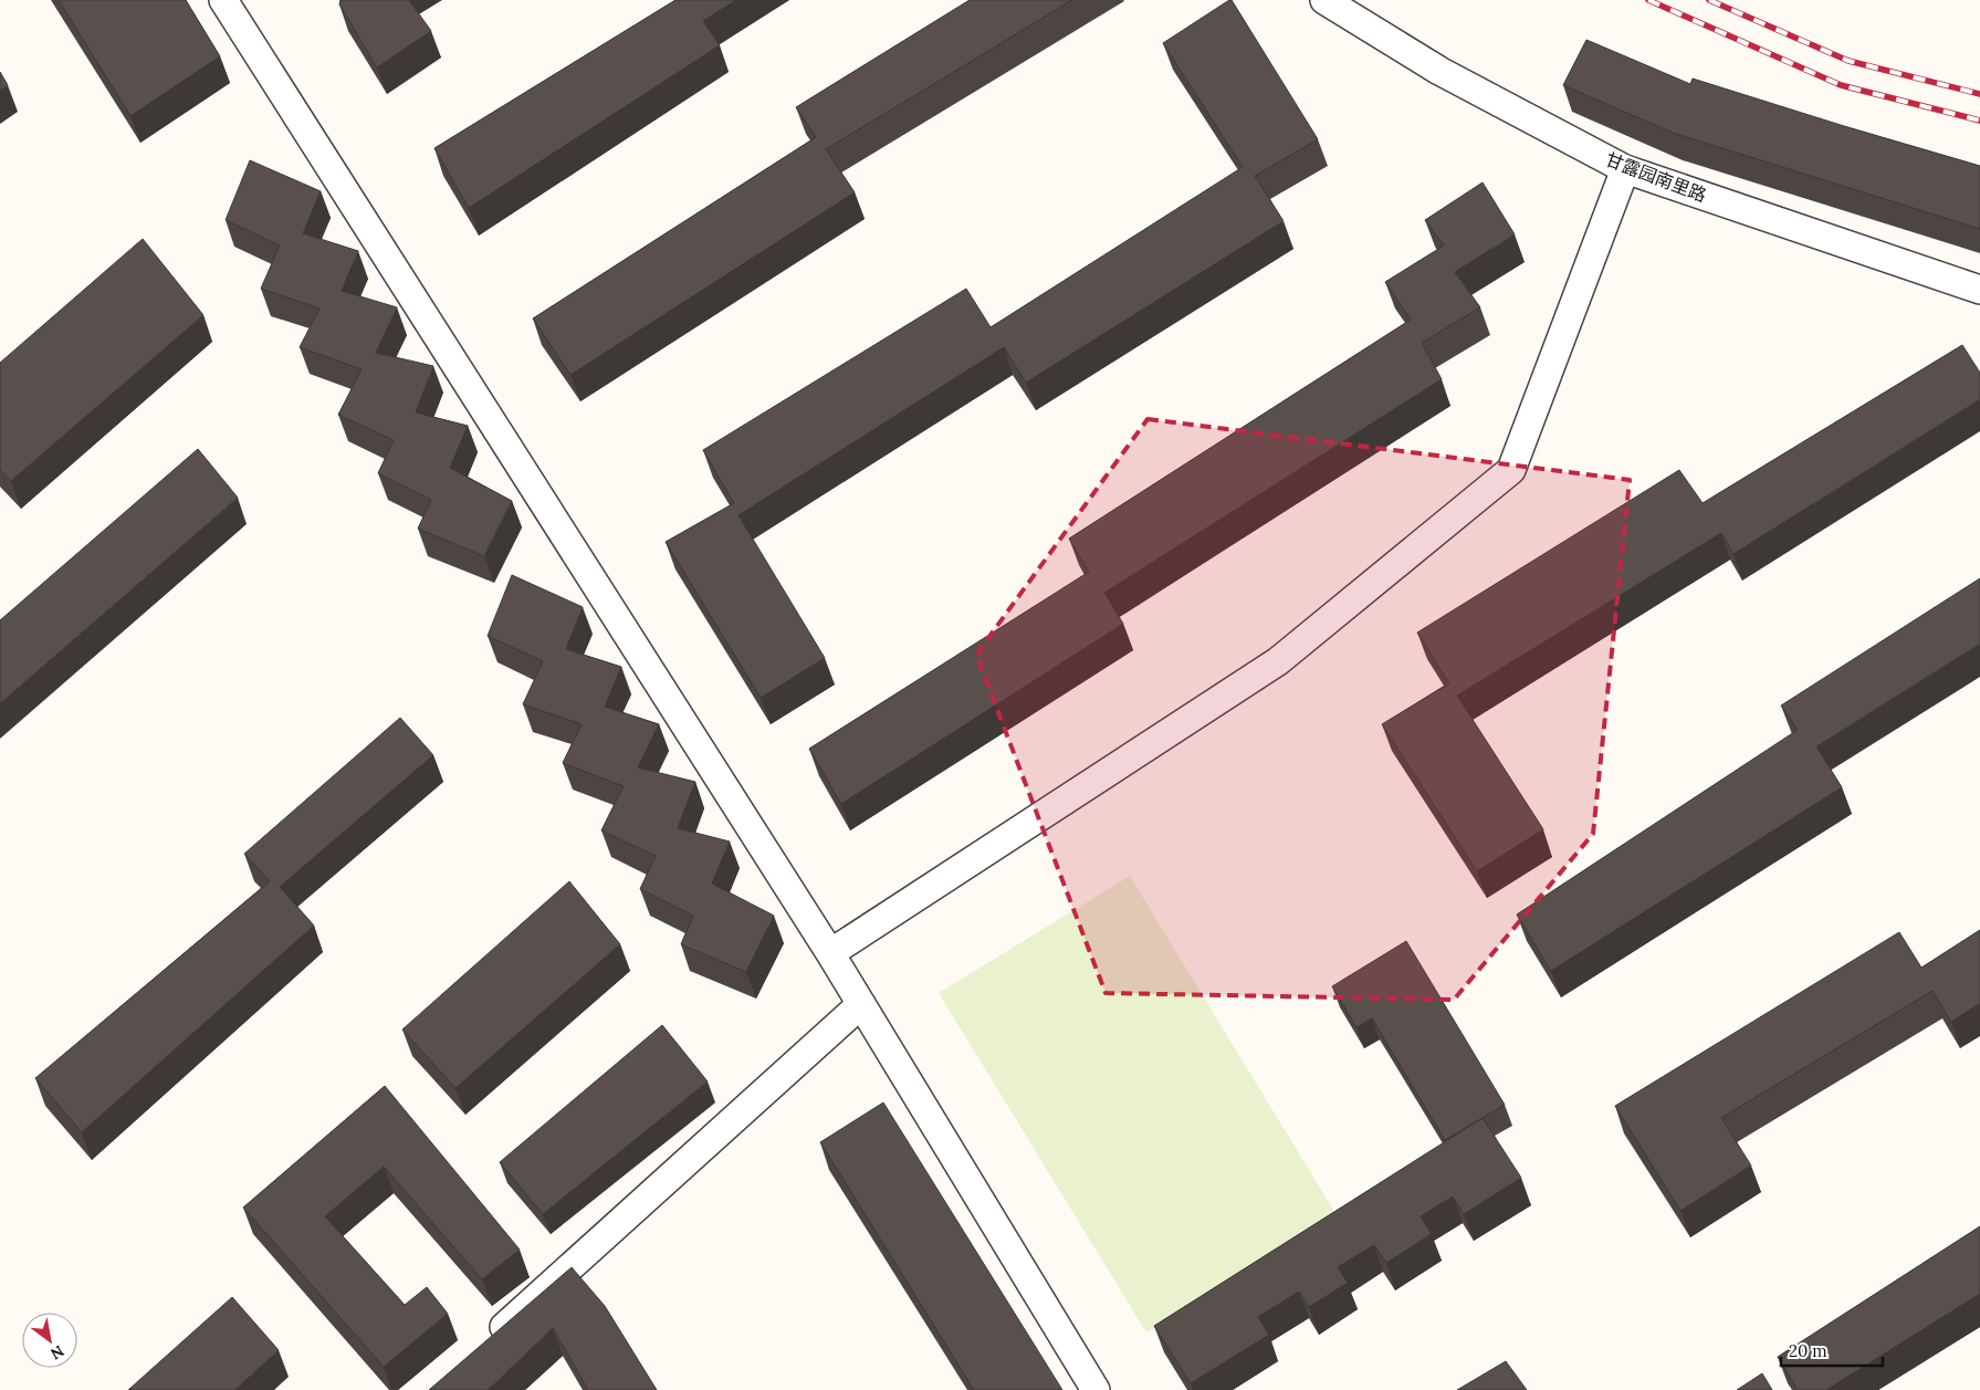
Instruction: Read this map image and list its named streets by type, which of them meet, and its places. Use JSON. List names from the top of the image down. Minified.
{"streets":{"street":["甘露园南里路"]},"scale_bar":"20 m","north":"bottom right"}
